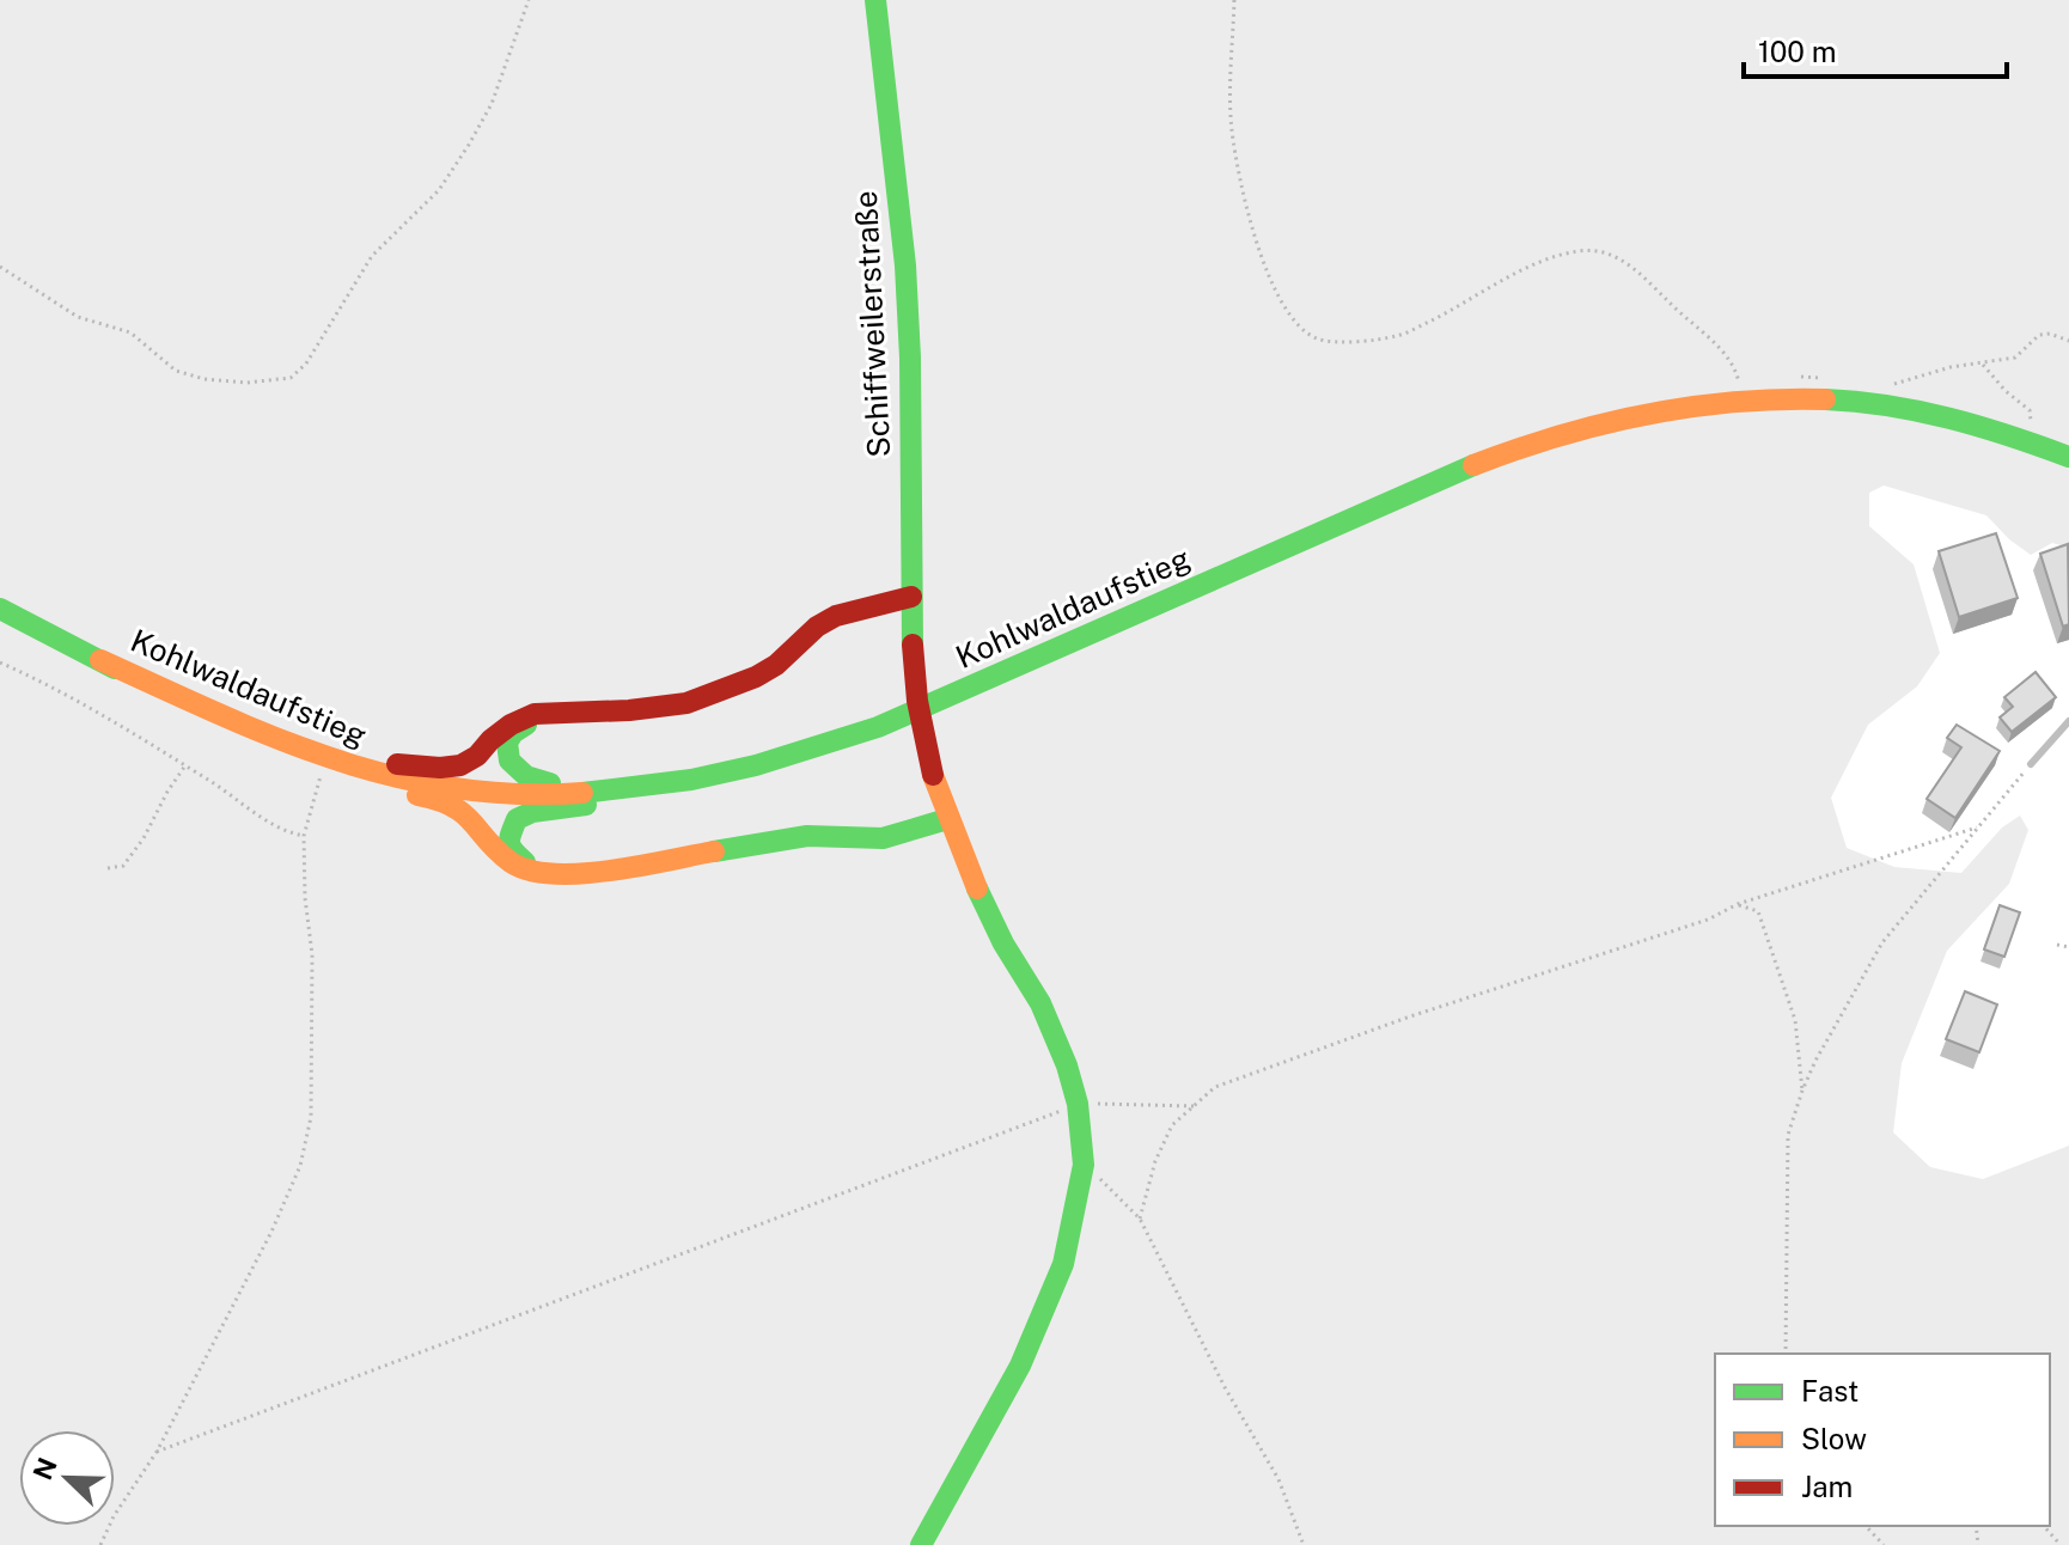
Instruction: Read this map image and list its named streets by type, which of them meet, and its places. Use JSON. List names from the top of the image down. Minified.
{"streets":{"main road":["Schiffweilerstraße","Kohlwaldaufstieg"]},"legend":["Fast","Slow","Jam"],"scale_bar":"100 m","north":"top left"}
